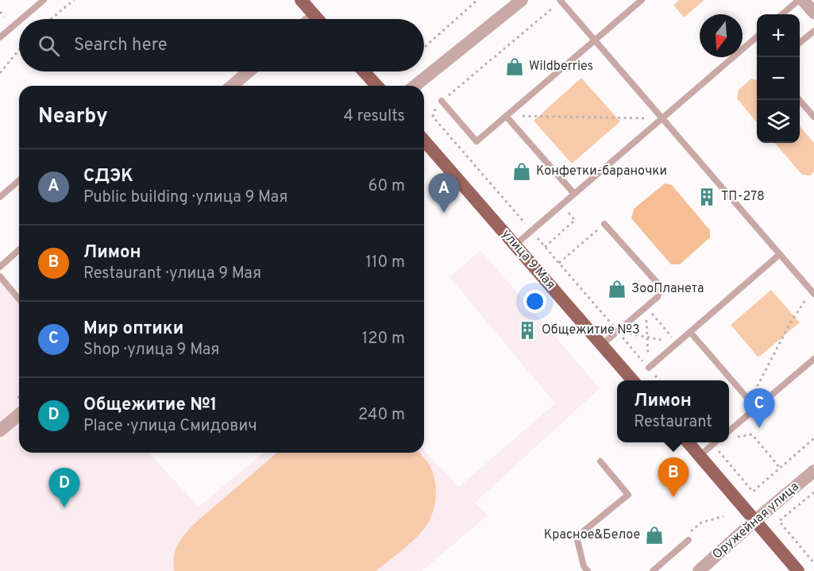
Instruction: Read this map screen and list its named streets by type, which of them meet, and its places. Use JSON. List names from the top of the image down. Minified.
{"streets":{"main road":["улица 9 Мая"],"street":["Оружейная улица"]},"places":{"shop":["Wildberries","Конфетки-бараночки","ЗооПланета","Красное&Белое"],"building":["ТП-278","Общежитие №3"]},"north":"bottom","page":{"map_buttons":["+","−"],"search":"Search here","heading":["Nearby","4 results"],"list":[{"mark":"A","name":"СДЭК","note":"Public building · улица 9 Мая","value":"60 m"},{"mark":"B","name":"Лимон","note":"Restaurant · улица 9 Мая","value":"110 m"},{"mark":"C","name":"Мир оптики","note":"Shop · улица 9 Мая","value":"120 m"},{"mark":"D","name":"Общежитие №1","note":"Place · улица Смидович","value":"240 m"}],"pins":["A","C","B","D"],"popup":["Лимон","Restaurant"]}}
